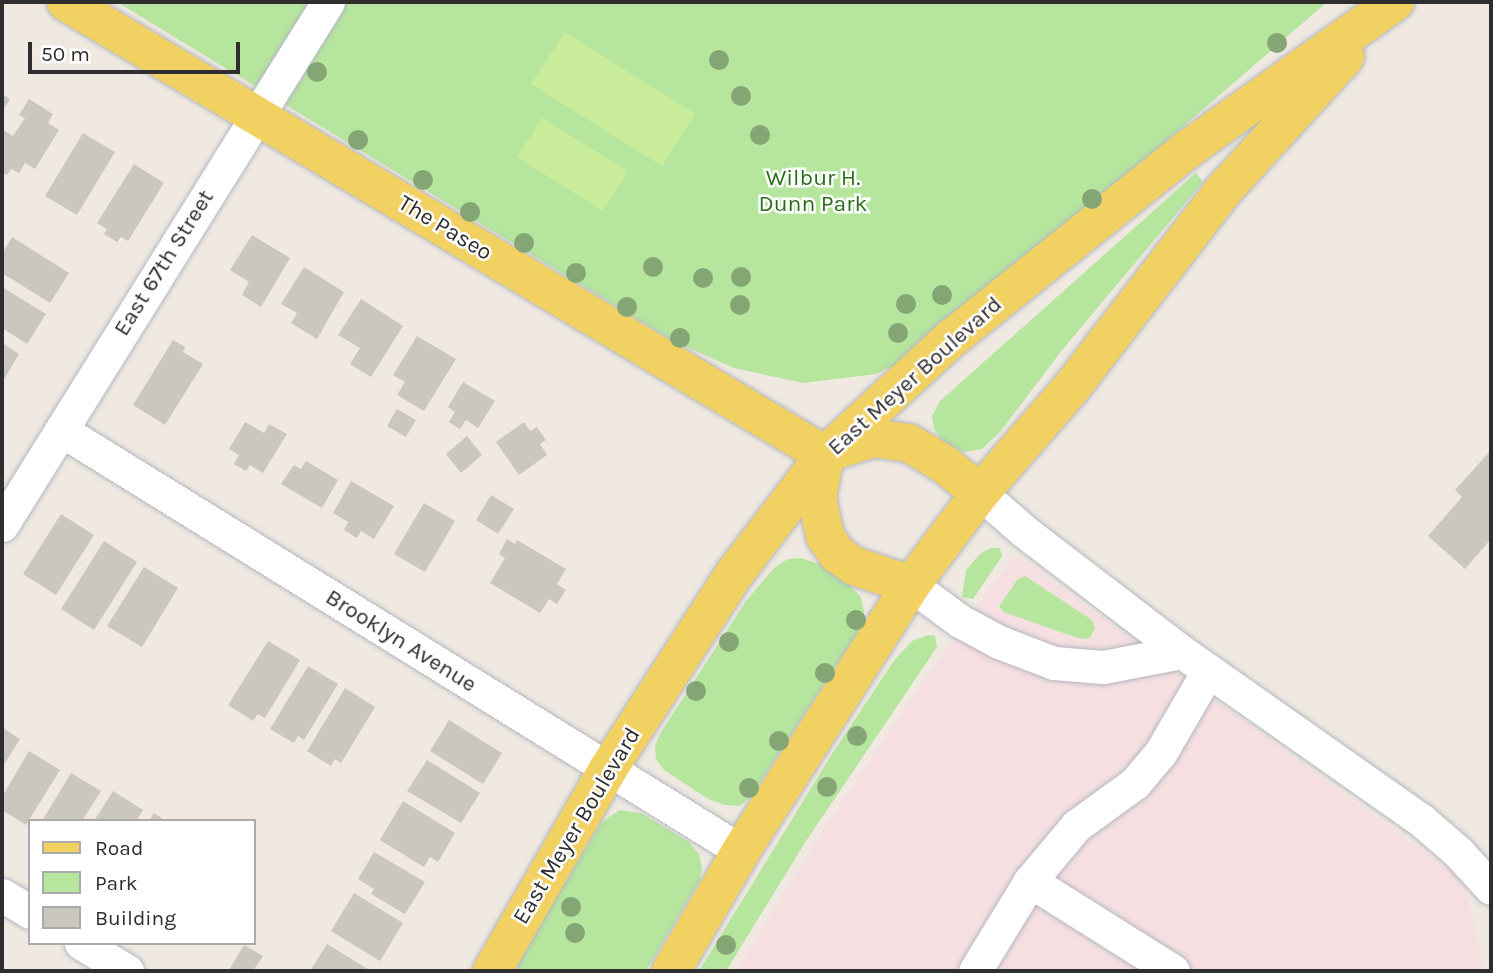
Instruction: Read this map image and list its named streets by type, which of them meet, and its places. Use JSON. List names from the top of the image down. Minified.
{"streets":{"main road":["The Paseo","East Meyer Boulevard"],"street":["East 67th Street","Brooklyn Avenue"]},"crossings":[["The Paseo","East 67th Street"],["The Paseo","East Meyer Boulevard"],["East 67th Street","Brooklyn Avenue"],["East Meyer Boulevard","Brooklyn Avenue"]],"parks":["Wilbur H. Dunn Park"],"legend":["Road","Park","Building"],"scale_bar":"50 m"}
